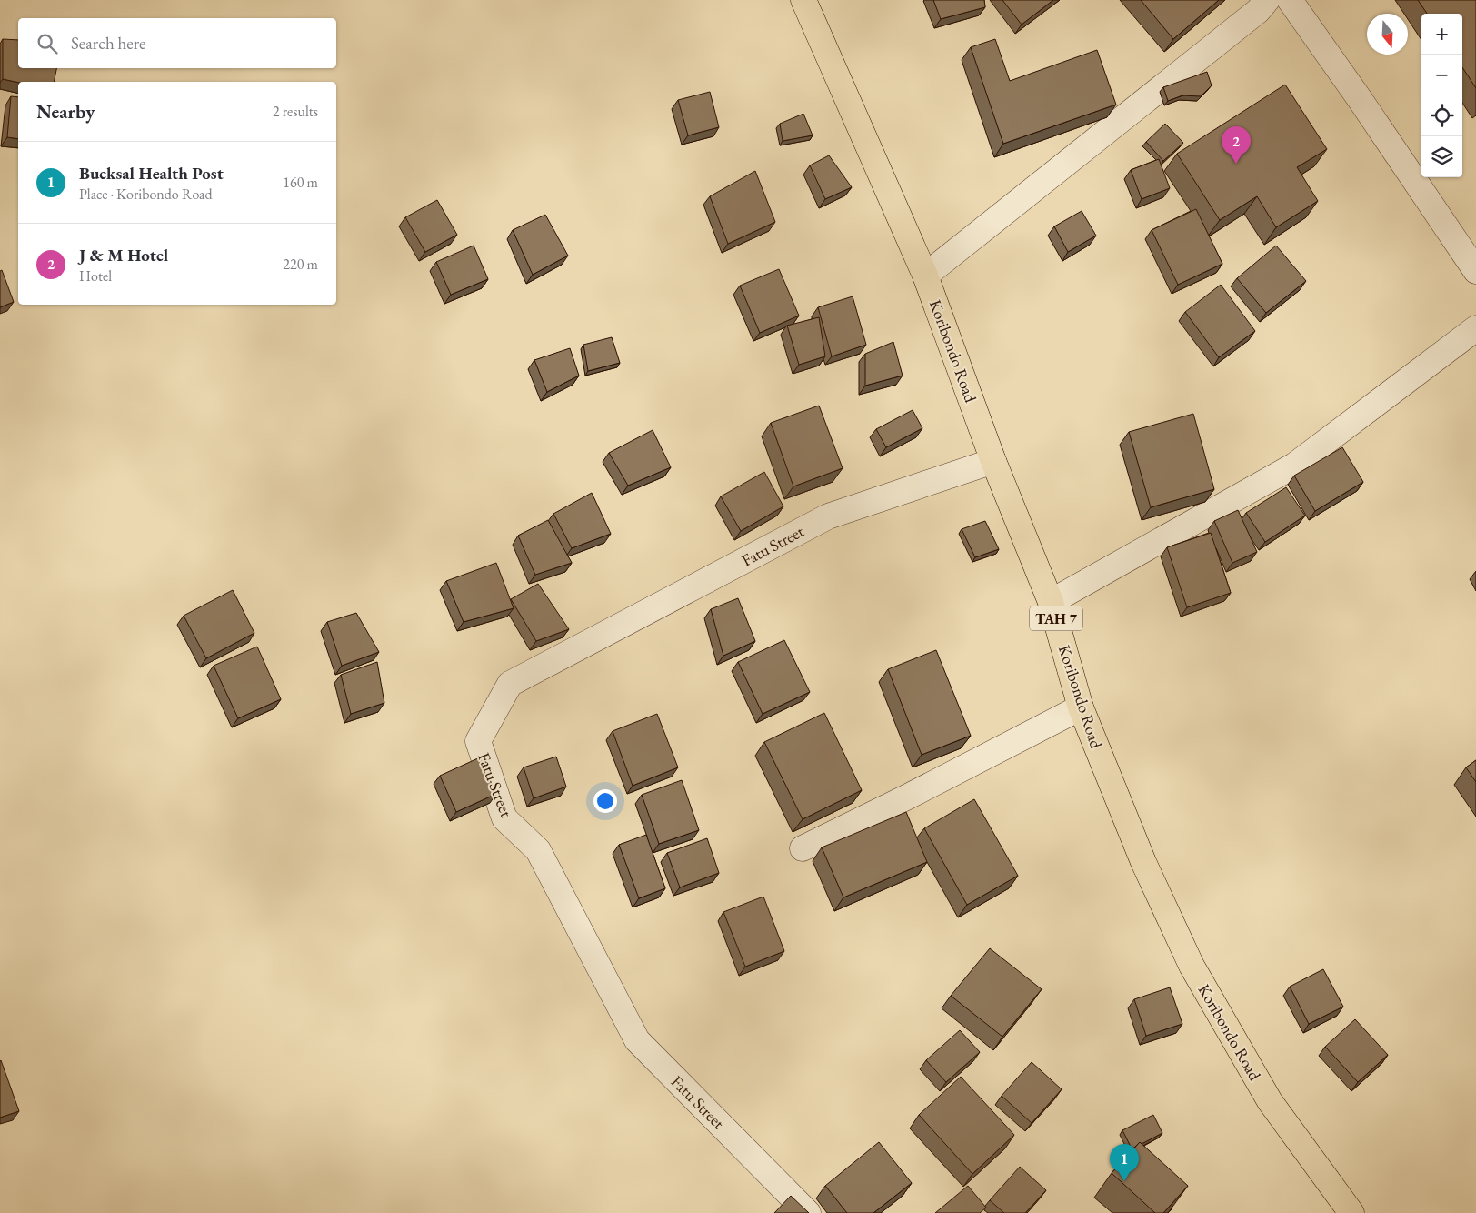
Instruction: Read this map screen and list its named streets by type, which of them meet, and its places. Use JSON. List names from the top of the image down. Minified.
{"streets":{"highway":["Koribondo Road","TAH 7"],"street":["Fatu Street"]},"crossings":[["Koribondo Road","Fatu Street"]],"north":"bottom","page":{"map_buttons":["+","−"],"search":"Search here","heading":["Nearby","2 results"],"pins":["2","1"],"list":[{"mark":"1","name":"Bucksal Health Post","note":"Place · Koribondo Road","value":"160 m"},{"mark":"2","name":"J & M Hotel","note":"Hotel","value":"220 m"}]}}
